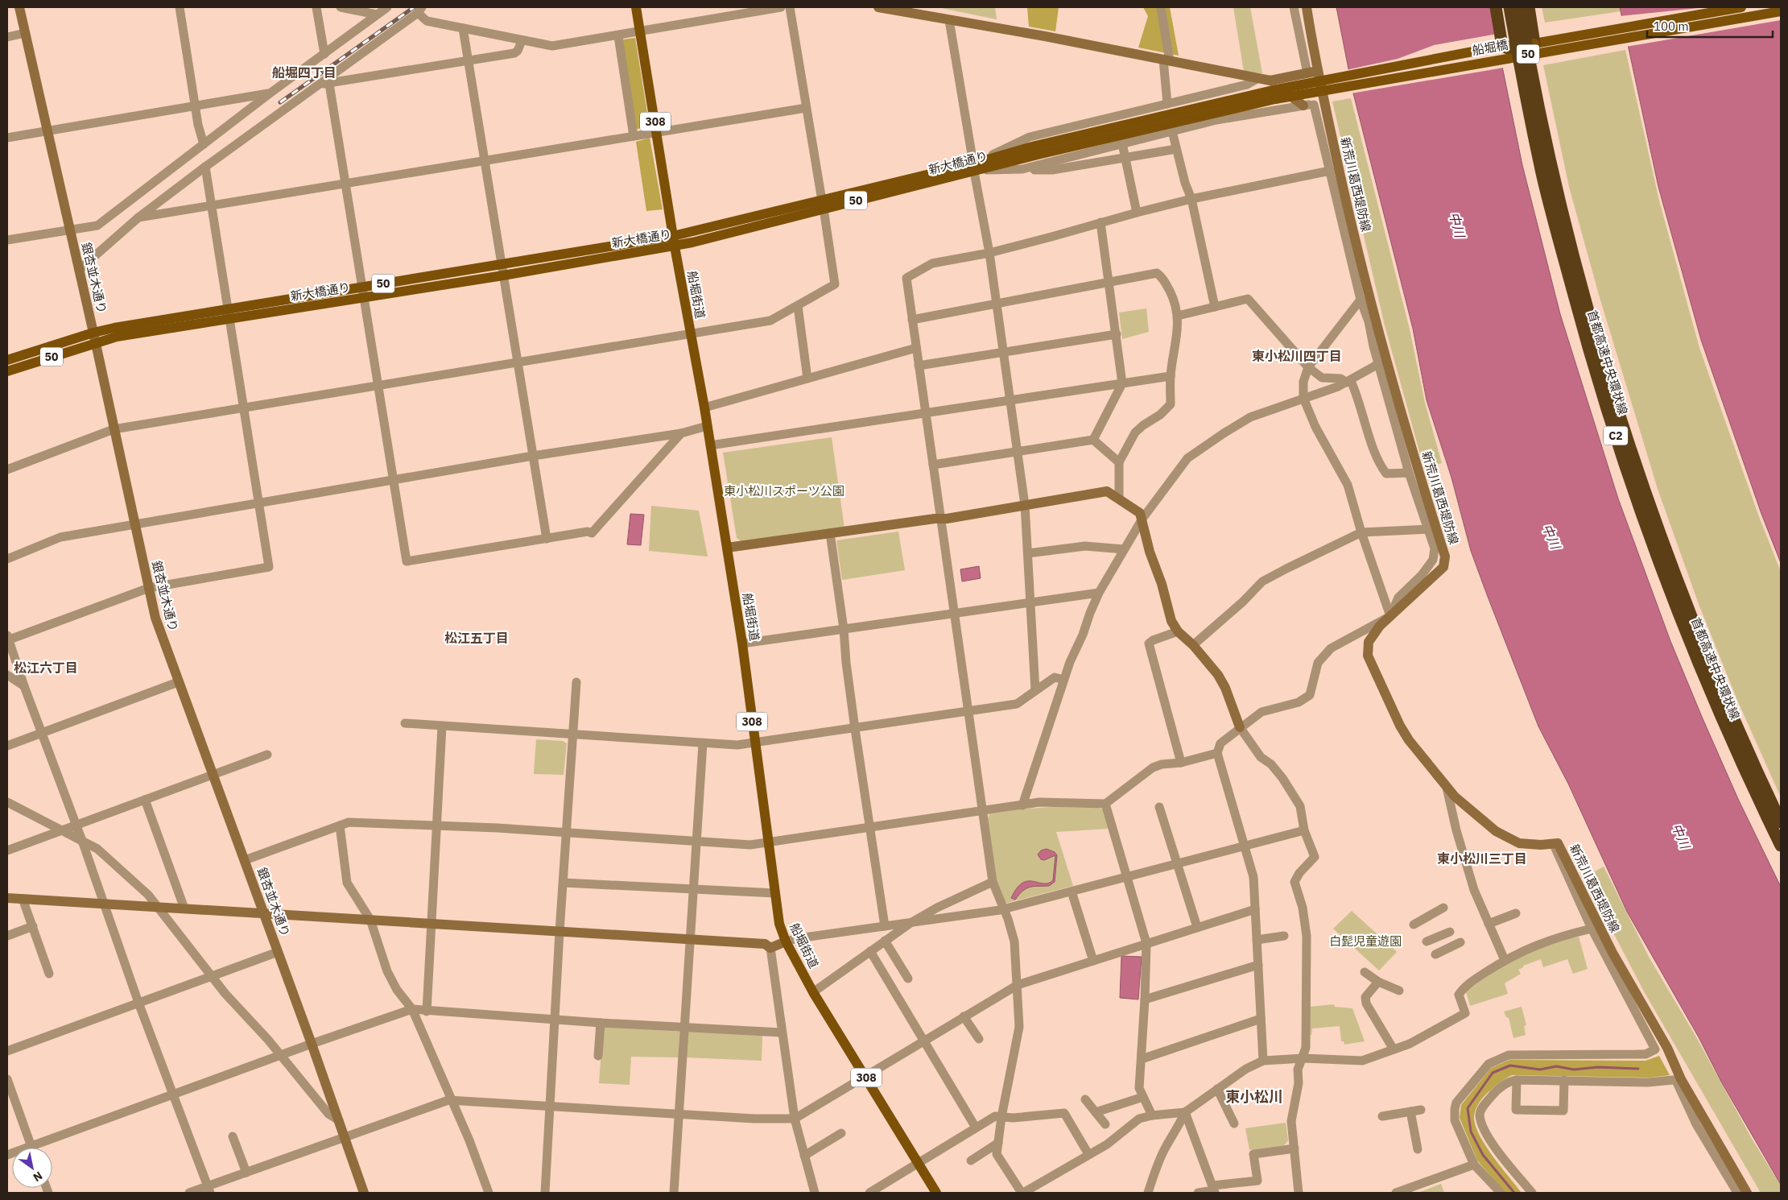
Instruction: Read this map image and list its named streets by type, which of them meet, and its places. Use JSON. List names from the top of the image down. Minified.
{"streets":{"highway":["首都高速中央環状線","C2"],"main road":["船堀橋","50","308","新大橋通り","船堀街道"],"street":["新荒川葛西堤防線","銀杏並木通り"]},"crossings":[["船堀橋","新大橋通り"],["新大橋通り","銀杏並木通り"],["新大橋通り","船堀街道"]],"districts":["船堀四丁目","東小松川四丁目","松江五丁目","松江六丁目","東小松川三丁目","東小松川"],"water":["中川"],"parks":["東小松川スポーツ公園","白髭児童遊園"],"scale_bar":"100 m","north":"bottom right"}
